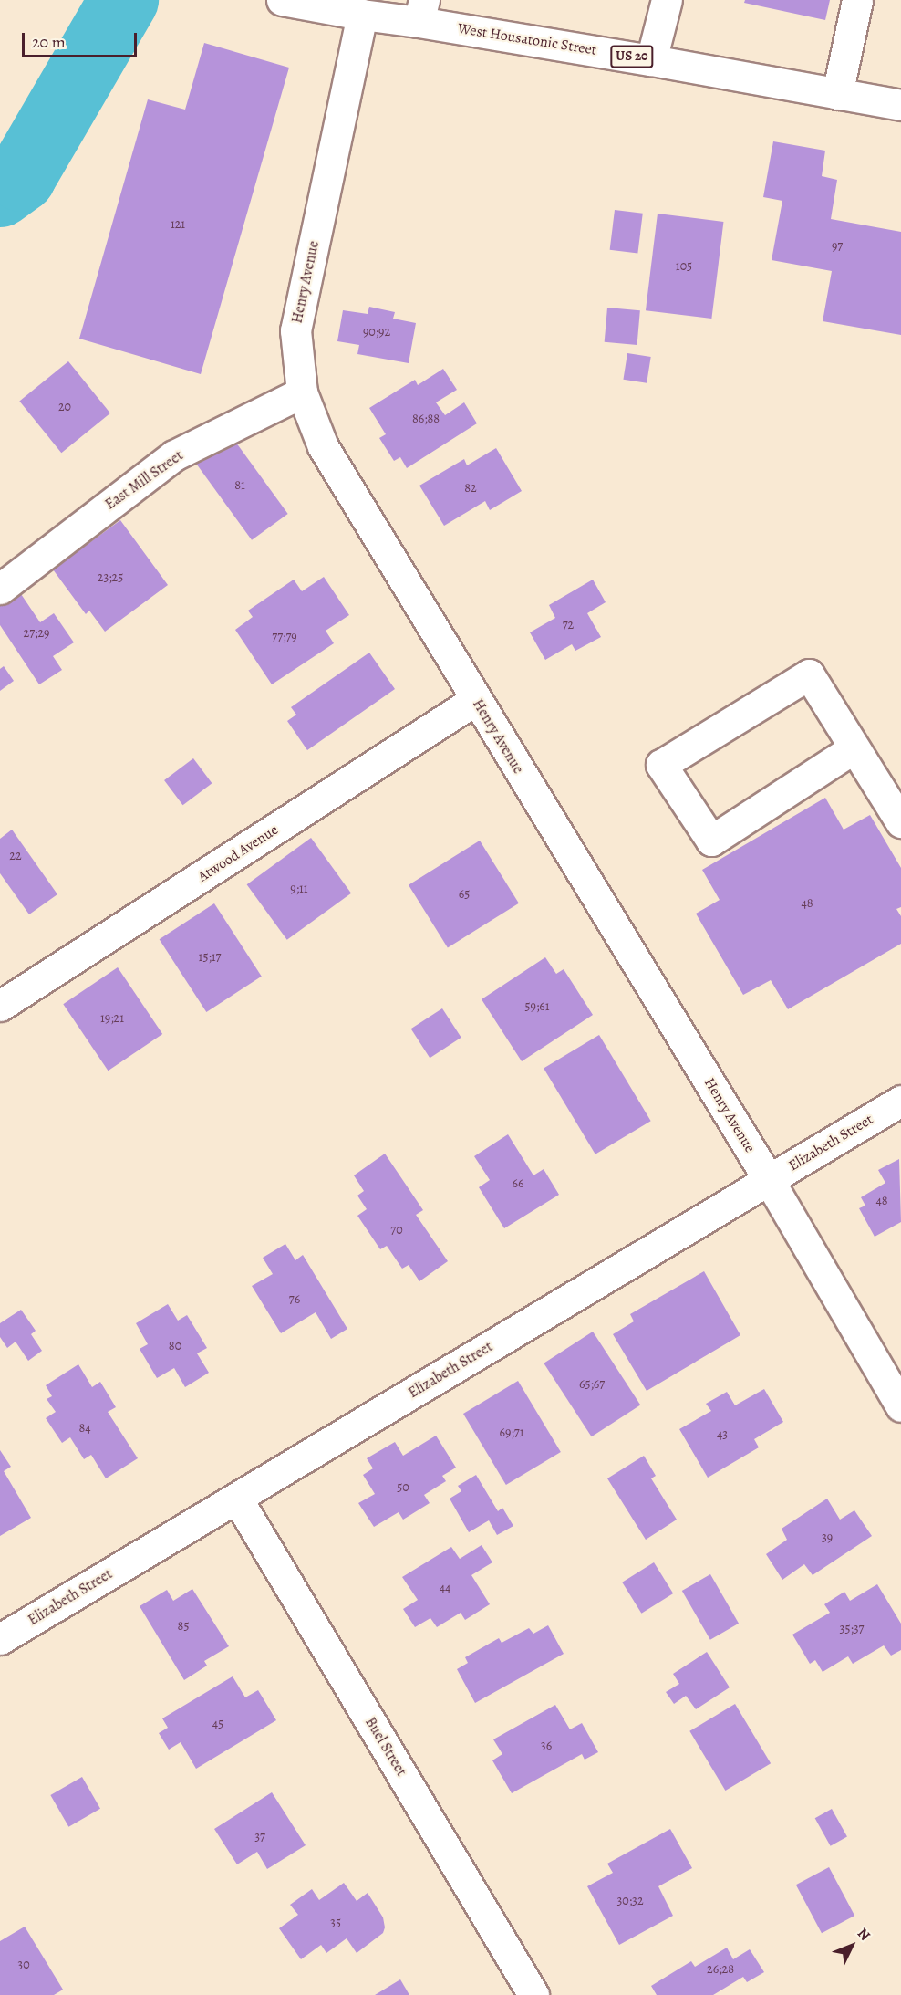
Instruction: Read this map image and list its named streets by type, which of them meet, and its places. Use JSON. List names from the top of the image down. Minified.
{"streets":{"main road":["West Housatonic Street","US 20","Henry Avenue","East Mill Street","Atwood Avenue","Elizabeth Street","Buel Street"]},"crossings":[["West Housatonic Street","Henry Avenue"],["Henry Avenue","East Mill Street"],["Henry Avenue","Atwood Avenue"],["Henry Avenue","Elizabeth Street"],["Elizabeth Street","Buel Street"]],"house_numbers":["121","97","105","90;92","20","86;88","81","82","23;25","72","27;29","77;79","22","9;11","65","48","15;17","59;61","19;21","66","48","70","76","80","65;67","84","69;71","43","50","39","44","85","35;37","45","36","37","30;32","35","30","26;28"],"scale_bar":"20 m","north":"top right"}
